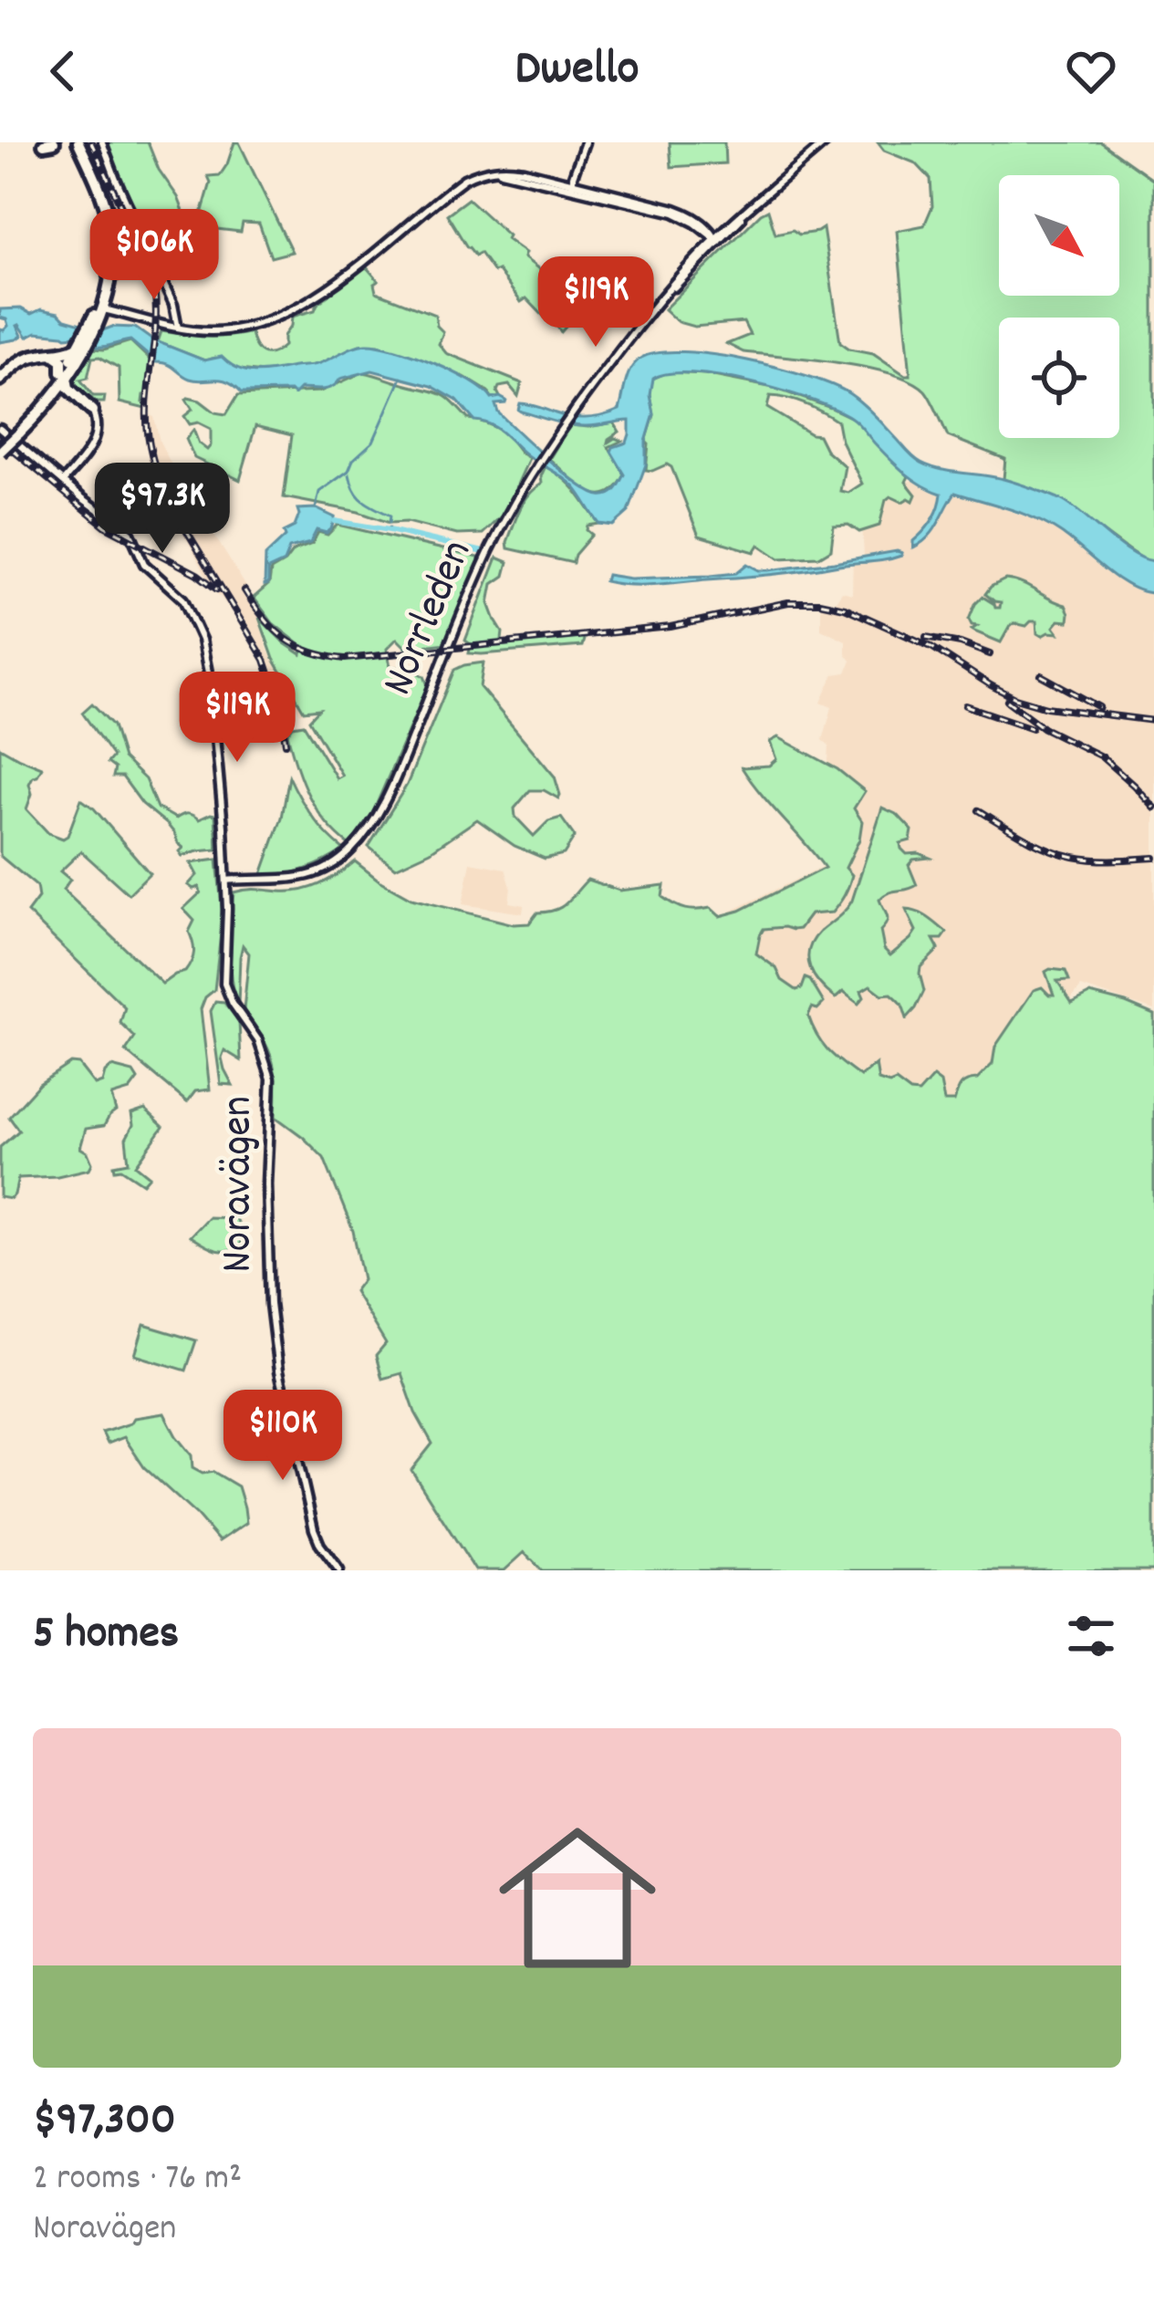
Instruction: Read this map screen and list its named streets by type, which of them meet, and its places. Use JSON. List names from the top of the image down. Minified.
{"streets":{"street":["Norrleden","Noravägen"]},"crossings":[["Norrleden","Noravägen"]],"north":"bottom right","page":{"header":"Dwello","price":["$106K","$119K","$97.3K","$119K","$110K"],"heading":"5 homes","list":[{"name":"$97,300","note":"2 rooms · 76 m² · Noravägen"}]}}
